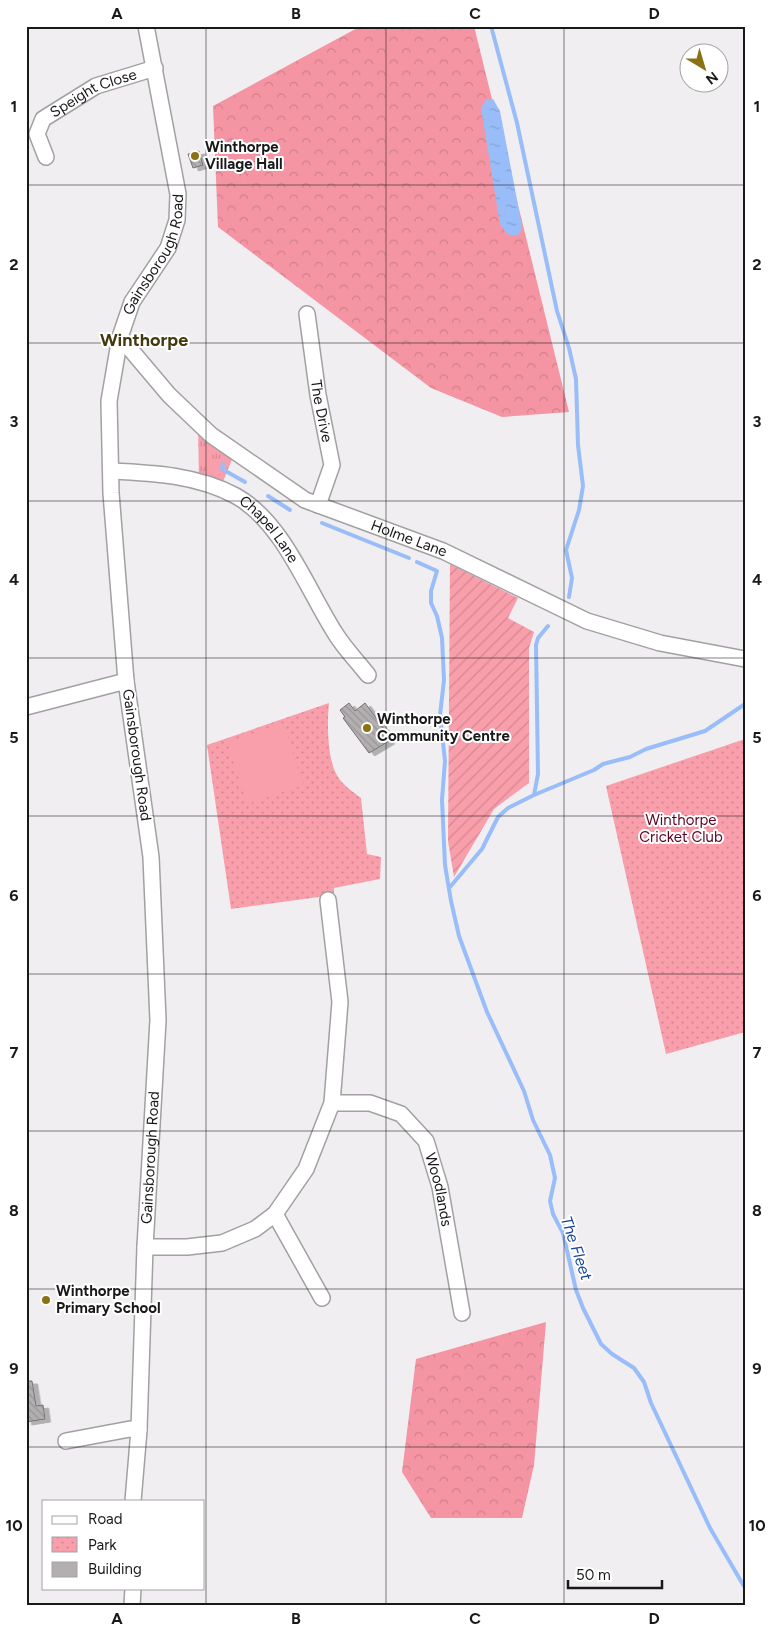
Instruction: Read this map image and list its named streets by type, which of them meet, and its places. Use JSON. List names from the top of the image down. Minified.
{"streets":{"street":["Speight Close","Gainsborough Road","The Drive","Chapel Lane","Holme Lane","Woodlands"]},"crossings":[["Speight Close","Gainsborough Road"],["Gainsborough Road","Chapel Lane"],["Gainsborough Road","Holme Lane"],["The Drive","Holme Lane"]],"districts":["Winthorpe"],"water":["The Fleet"],"parks":["Winthorpe Cricket Club"],"places":["Winthorpe Village Hall","Winthorpe Community Centre","Winthorpe Primary School"],"legend":["Road","Park","Building"],"scale_bar":"50 m","north":"bottom right","grid":{"columns":["A","B","C","D"],"rows":["1","2","3","4","5","6","7","8","9","10"]}}
